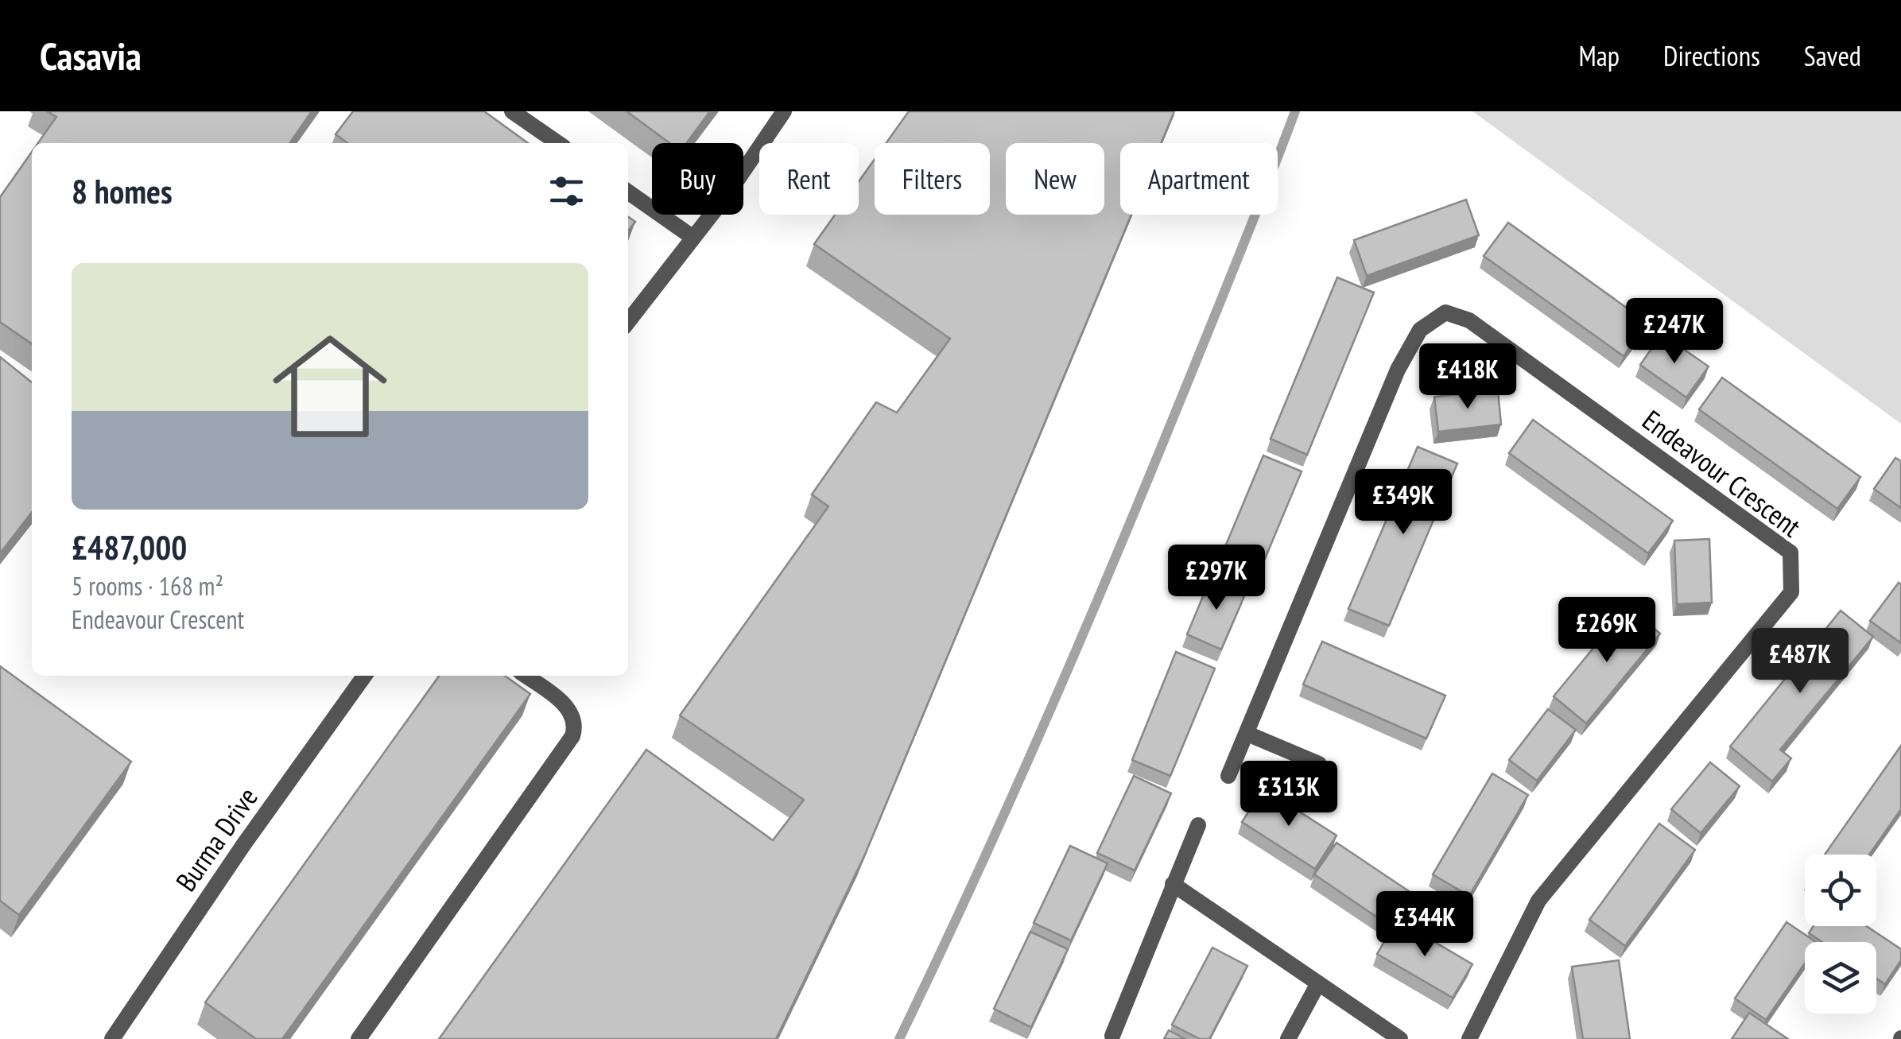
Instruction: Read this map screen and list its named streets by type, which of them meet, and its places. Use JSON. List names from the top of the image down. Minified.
{"streets":{"street":["Endeavour Crescent","Burma Drive"]},"page":{"header":"Casavia","nav":["Map","Directions","Saved"],"chip":["Buy","Rent","Filters","New","Apartment"],"heading":"8 homes","list":[{"name":"£487,000","note":"5 rooms · 168 m² · Endeavour Crescent"}],"price":["£247K","£418K","£349K","£297K","£269K","£487K","£313K","£344K"]}}
